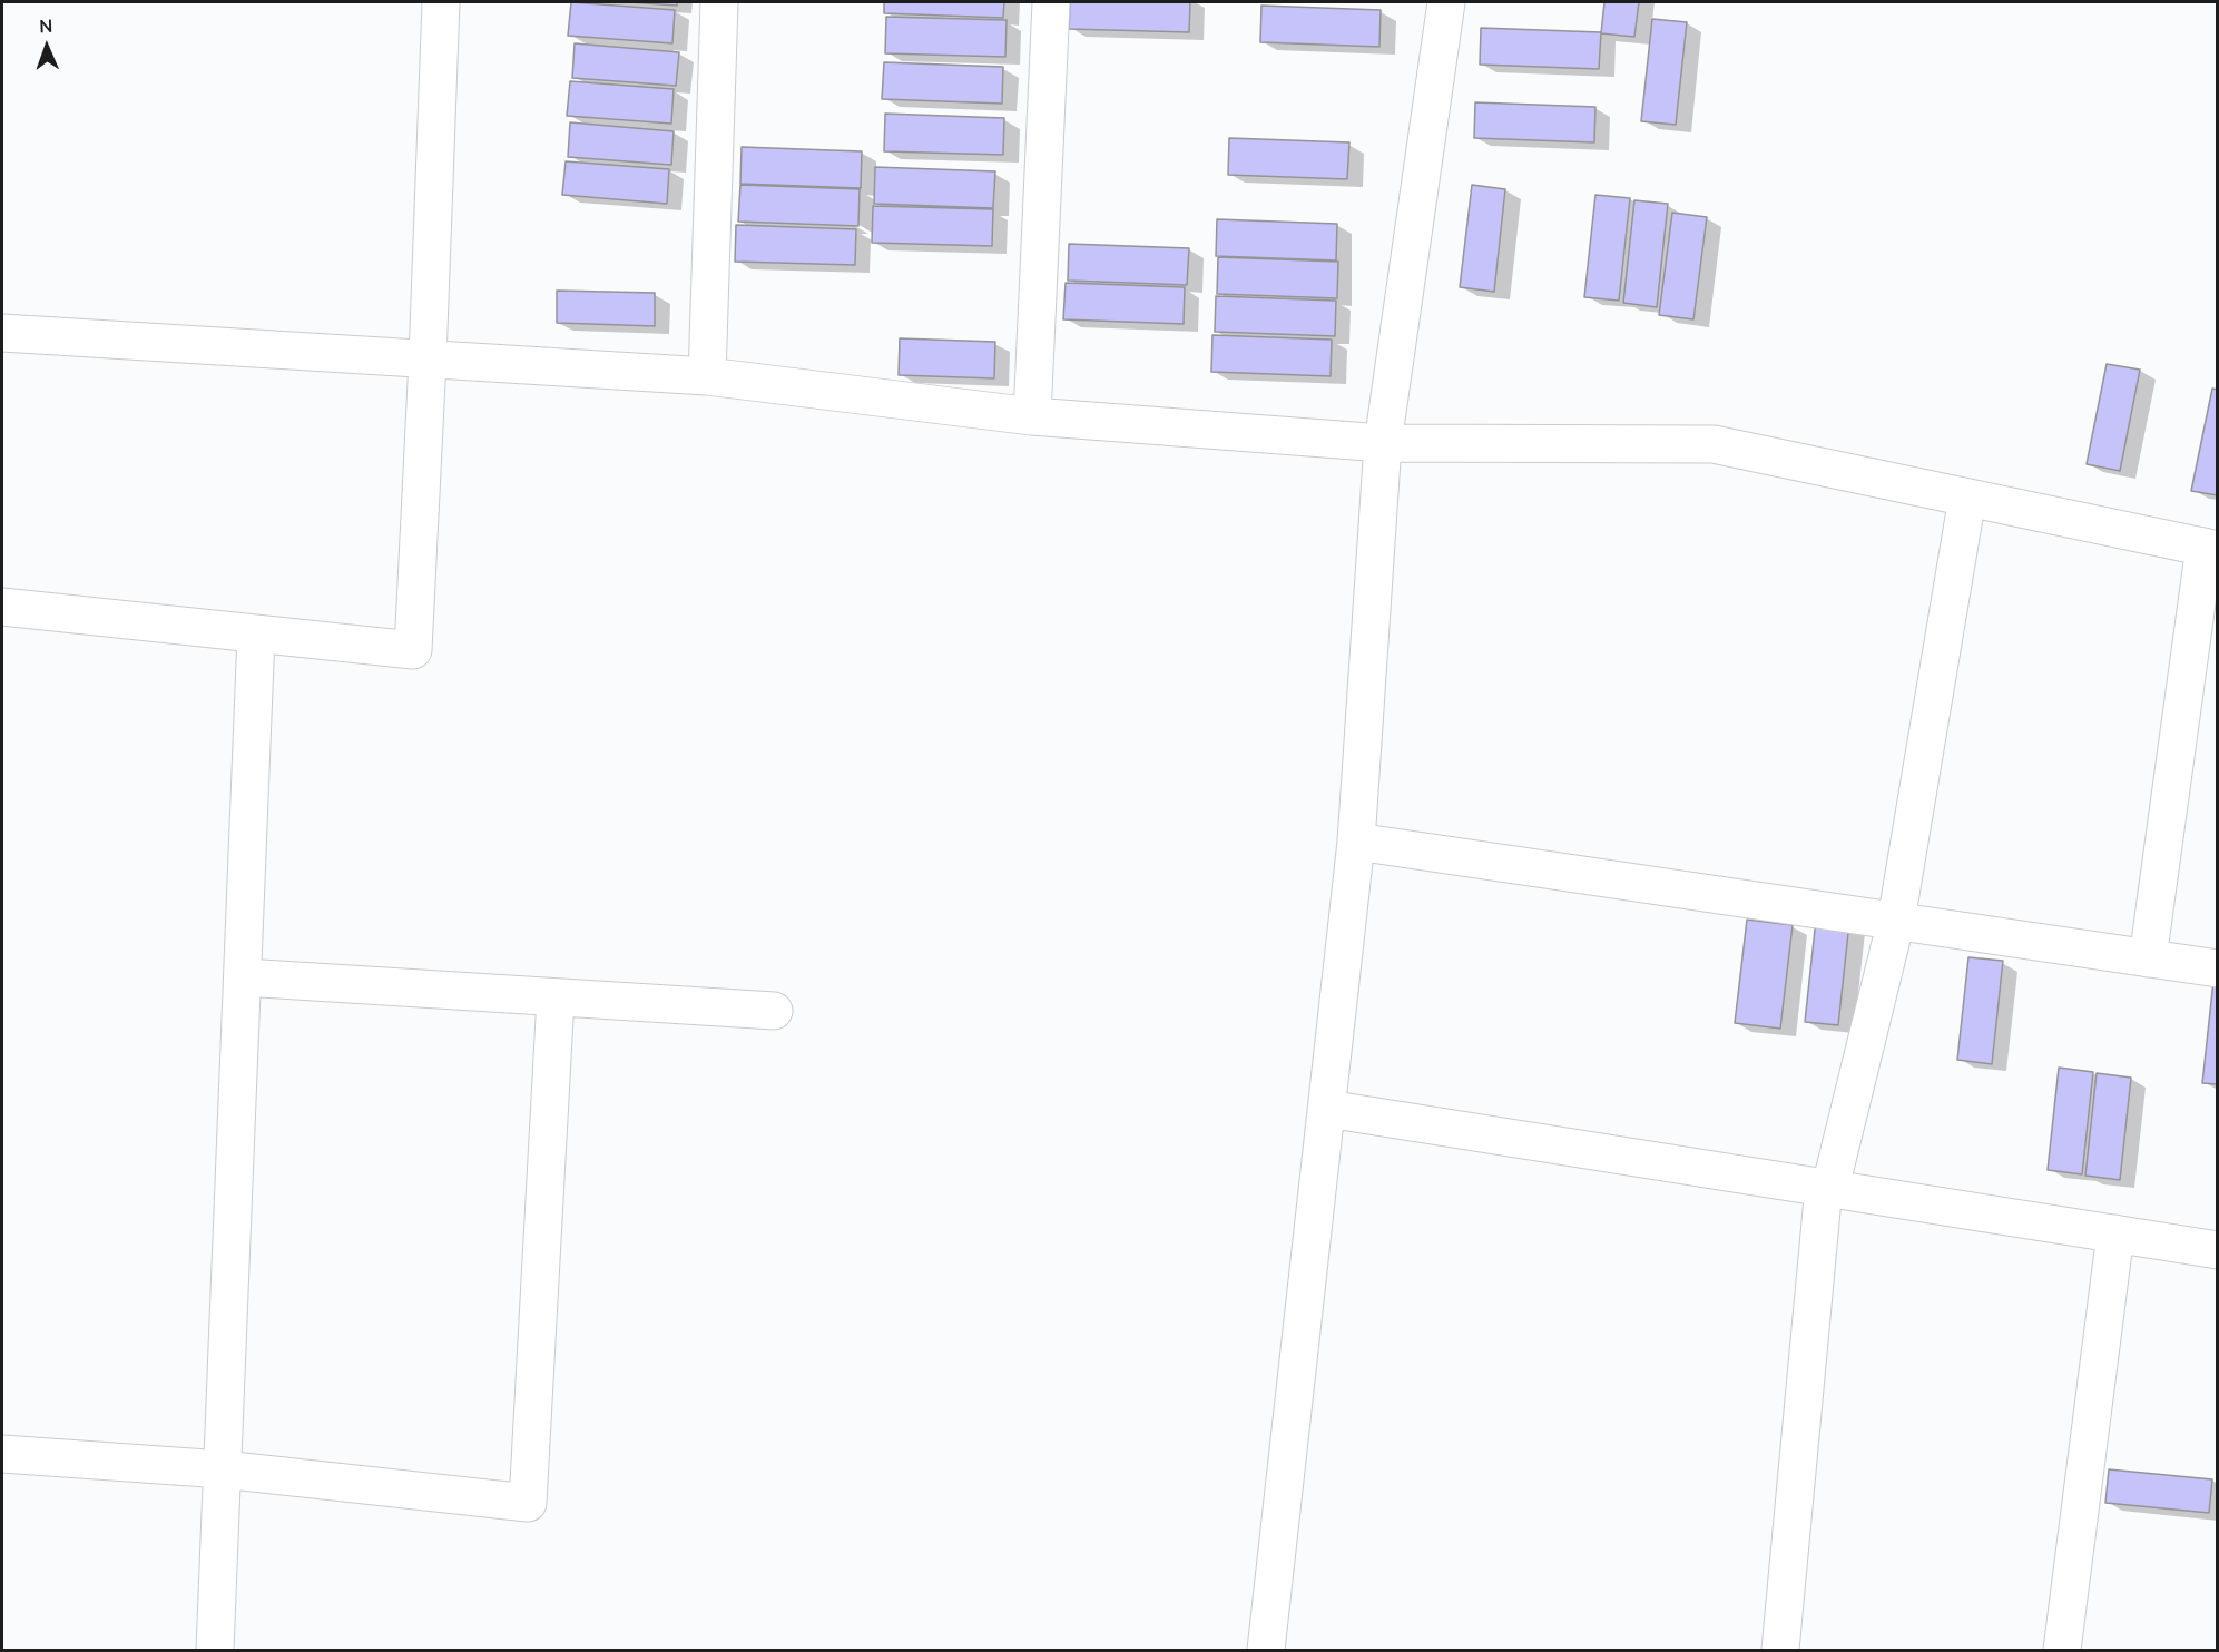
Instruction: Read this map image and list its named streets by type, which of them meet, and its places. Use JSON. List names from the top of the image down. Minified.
{"north":"top"}
